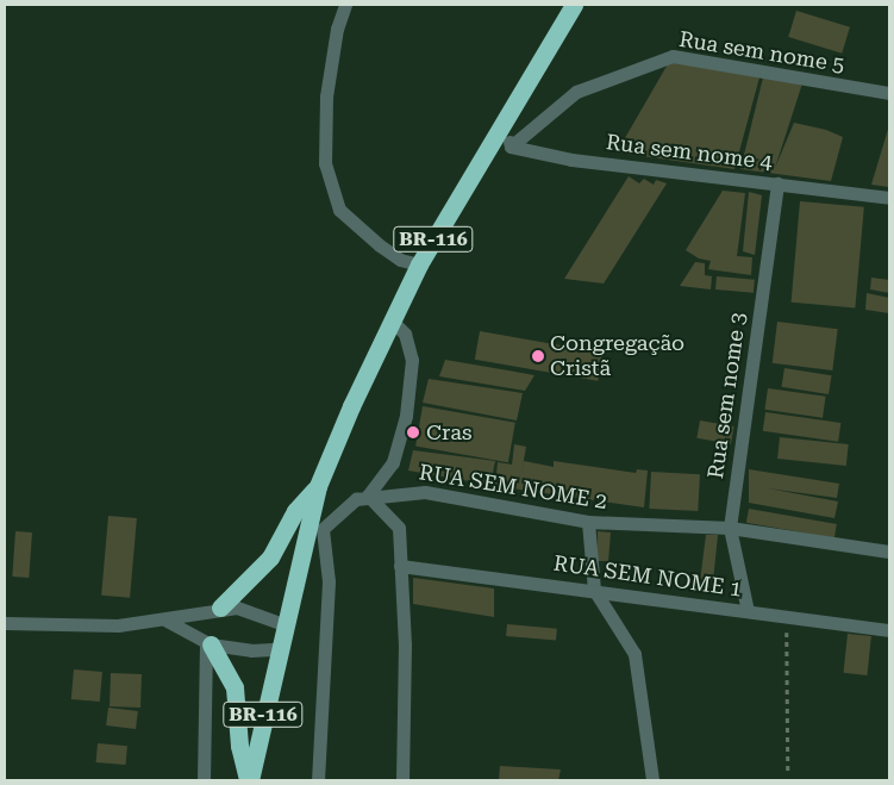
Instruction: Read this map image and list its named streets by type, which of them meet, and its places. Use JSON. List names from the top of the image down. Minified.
{"streets":{"highway":["BR-116"],"street":["Rua sem nome 5","Rua sem nome 4","Rua sem nome 3","RUA SEM NOME 2","RUA SEM NOME 1"]},"crossings":[["Rua sem nome 5","Rua sem nome 4"],["Rua sem nome 4","Rua sem nome 3"],["Rua sem nome 3","RUA SEM NOME 2"],["Rua sem nome 3","RUA SEM NOME 1"]],"places":["Congregação Cristã","Cras"]}
